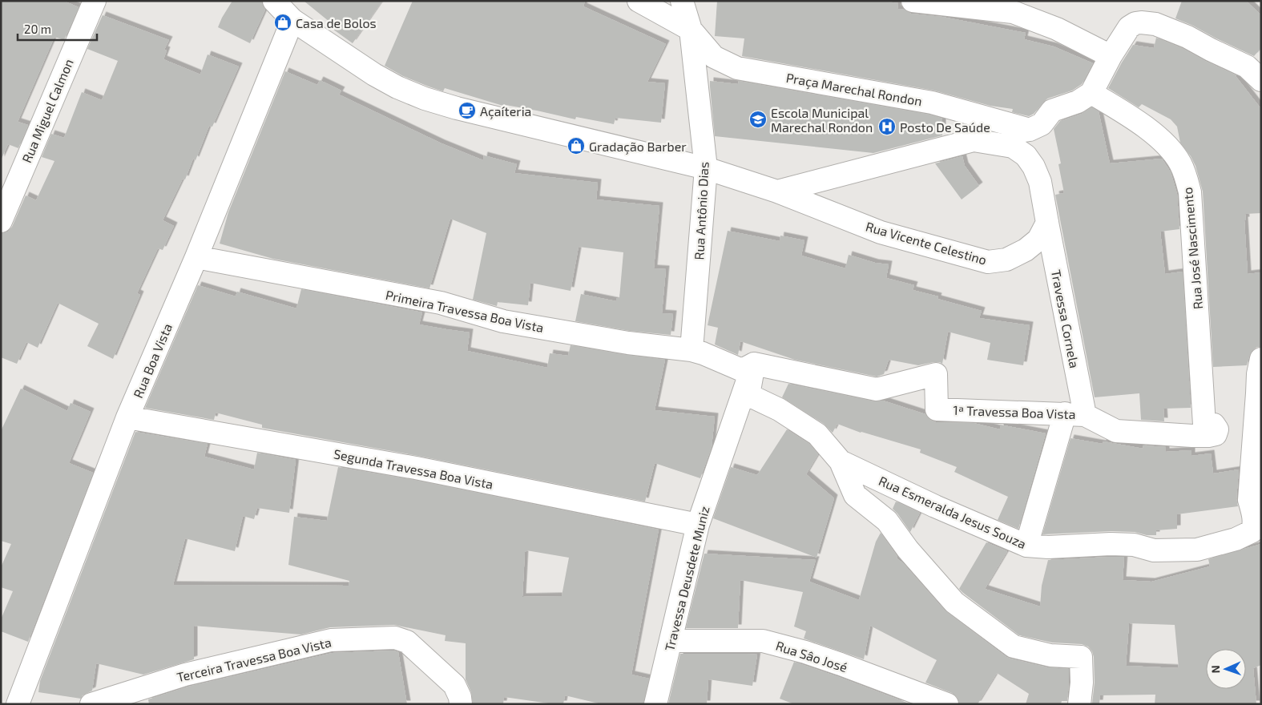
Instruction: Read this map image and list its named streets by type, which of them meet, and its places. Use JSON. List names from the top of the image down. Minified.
{"streets":{"street":["Praça Marechal Rondon","Rua Miguel Calmon","Rua Antônio Dias","Rua Vicente Celestino","Rua José Nascimento","Primeira Travessa Boa Vista","Travessa Cornela","Rua Boa Vista","1ª Travessa Boa Vista","Segunda Travessa Boa Vista","Rua Esmeralda Jesus Souza","Travessa Deusdete Muniz","Rua Sâo José","Terceira Travessa Boa Vista"]},"crossings":[["Praça Marechal Rondon","Rua Antônio Dias"],["Rua Antônio Dias","Rua Vicente Celestino"],["Rua Antônio Dias","Primeira Travessa Boa Vista"],["Rua Vicente Celestino","Travessa Cornela"],["Rua Vicente Celestino","Rua Boa Vista"],["Rua José Nascimento","1ª Travessa Boa Vista"],["Primeira Travessa Boa Vista","Rua Boa Vista"],["Primeira Travessa Boa Vista","1ª Travessa Boa Vista"],["Primeira Travessa Boa Vista","Travessa Deusdete Muniz"],["Travessa Cornela","1ª Travessa Boa Vista"],["Rua Boa Vista","Segunda Travessa Boa Vista"],["1ª Travessa Boa Vista","Travessa Deusdete Muniz"],["Segunda Travessa Boa Vista","Travessa Deusdete Muniz"],["Travessa Deusdete Muniz","Rua Sâo José"]],"places":{"shop":["Casa de Bolos","Gradação Barber"],"cafe":["Açaíteria"],"school or university":["Escola Municipal Marechal Rondon"],"hospital":["Posto De Saúde"]},"scale_bar":"20 m","north":"left"}
